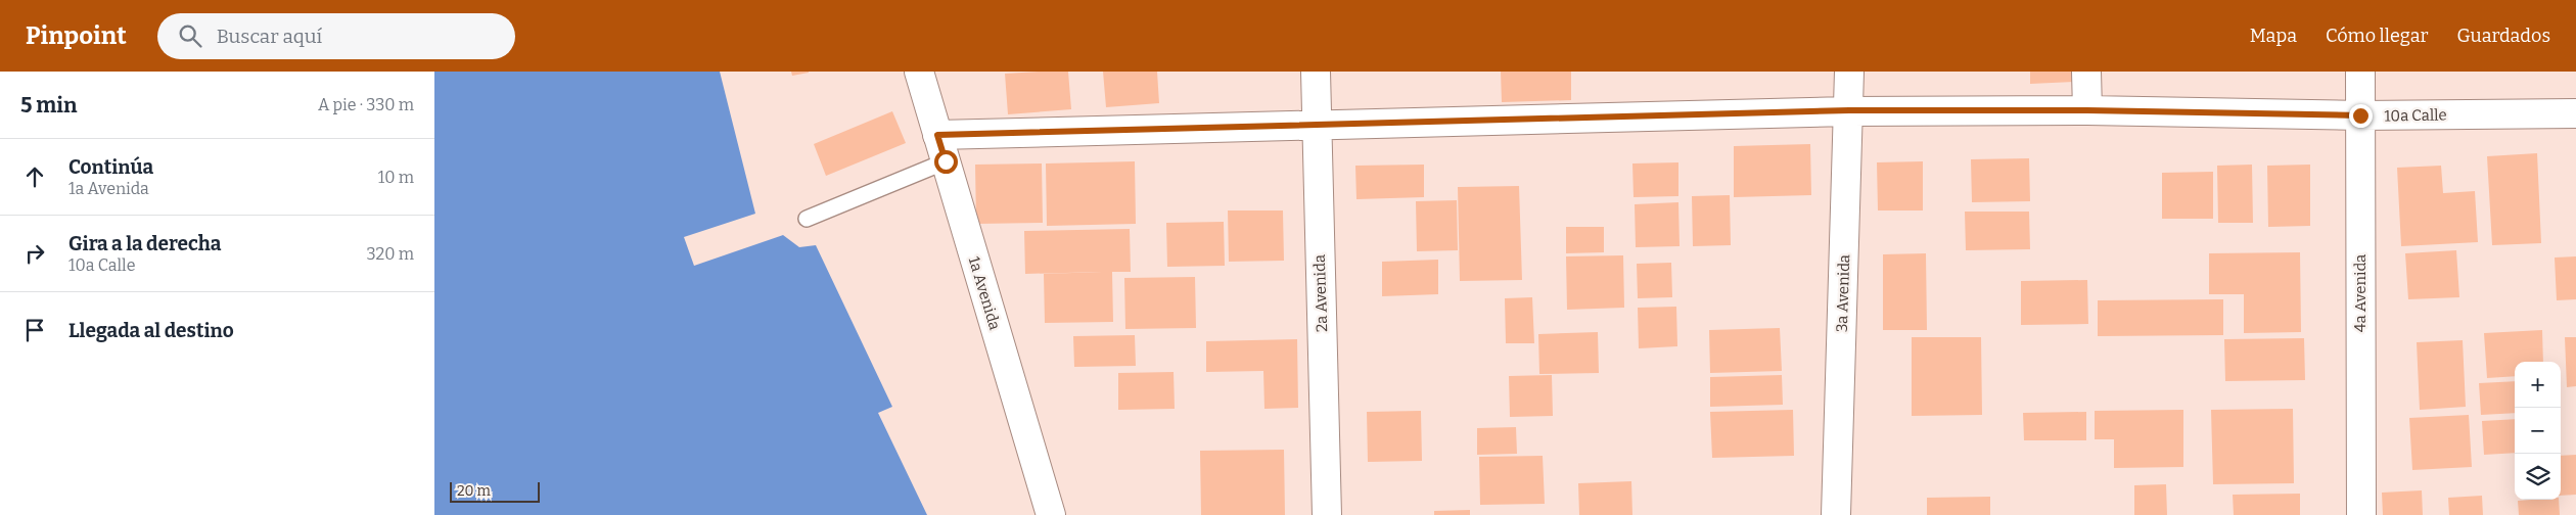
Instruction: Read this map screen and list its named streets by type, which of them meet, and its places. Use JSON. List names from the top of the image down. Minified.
{"streets":{"street":["10a Calle","1a Avenida","2a Avenida","3a Avenida","4a Avenida"]},"crossings":[["10a Calle","1a Avenida"],["10a Calle","2a Avenida"],["10a Calle","3a Avenida"],["10a Calle","4a Avenida"]],"scale_bar":"20 m","page":{"header":"Pinpoint","search":"Buscar aquí","nav":["Mapa","Cómo llegar","Guardados"],"heading":["5 min","A pie · 330 m"],"list":[["Continúa","1a Avenida","10 m"],["Gira a la derecha","10a Calle","320 m"],"Llegada al destino"],"map_buttons":["+","−"],"scale":"20 m"}}
